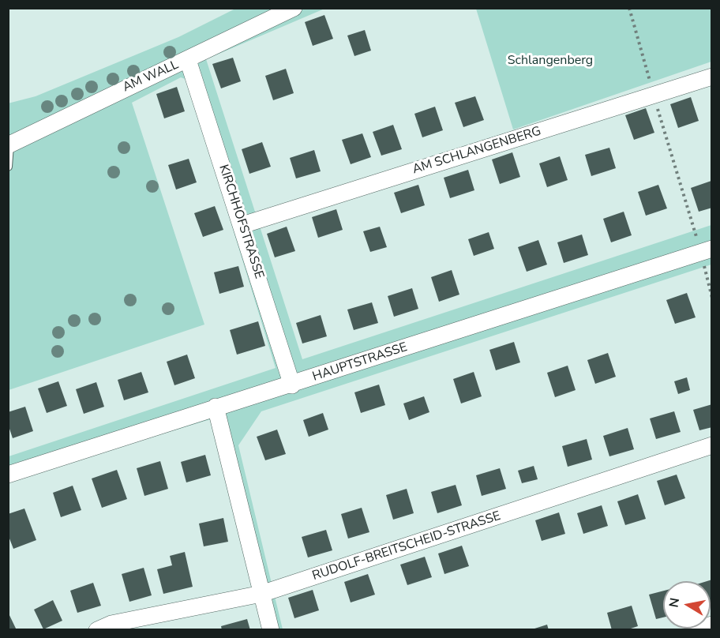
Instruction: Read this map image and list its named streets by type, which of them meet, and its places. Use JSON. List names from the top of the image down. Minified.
{"streets":{"street":["AM WALL","AM SCHLANGENBERG","KIRCHHOFSTRASSE","HAUPTSTRASSE","RUDOLF-BREITSCHEID-STRASSE"]},"crossings":[["AM WALL","KIRCHHOFSTRASSE"],["AM SCHLANGENBERG","KIRCHHOFSTRASSE"],["KIRCHHOFSTRASSE","HAUPTSTRASSE"]],"parks":["Schlangenberg"],"north":"left"}
